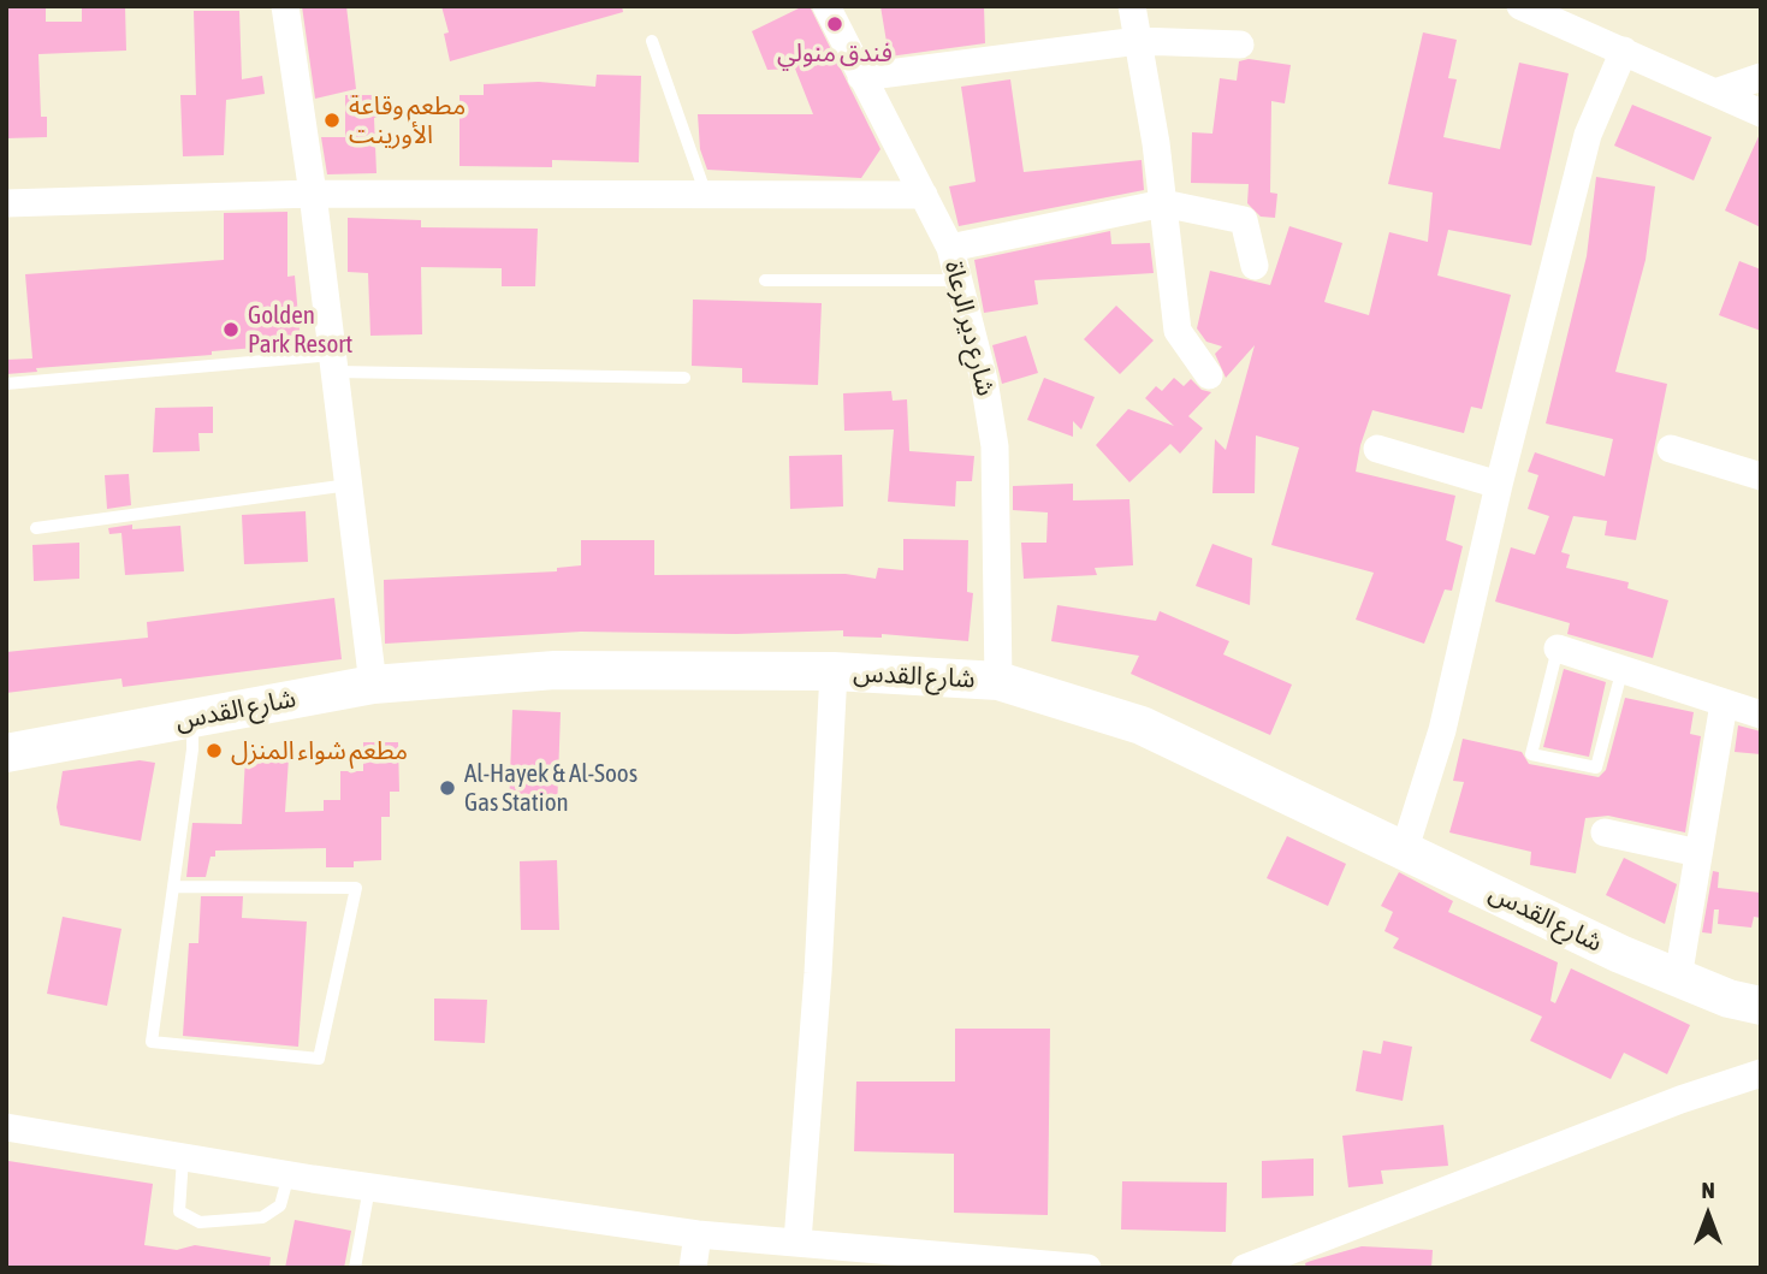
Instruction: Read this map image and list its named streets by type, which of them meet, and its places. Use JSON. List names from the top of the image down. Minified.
{"streets":{"main road":["شارع القدس"],"street":["شارع دير الرعاة"]},"crossings":[["شارع دير الرعاة","شارع القدس"]],"places":["فندق منولي","مطعم وقاعة الأورينت","Golden Park Resort","مطعم شواء المنزل","Al-Hayek & Al-Soos Gas Station"],"north":"top"}
